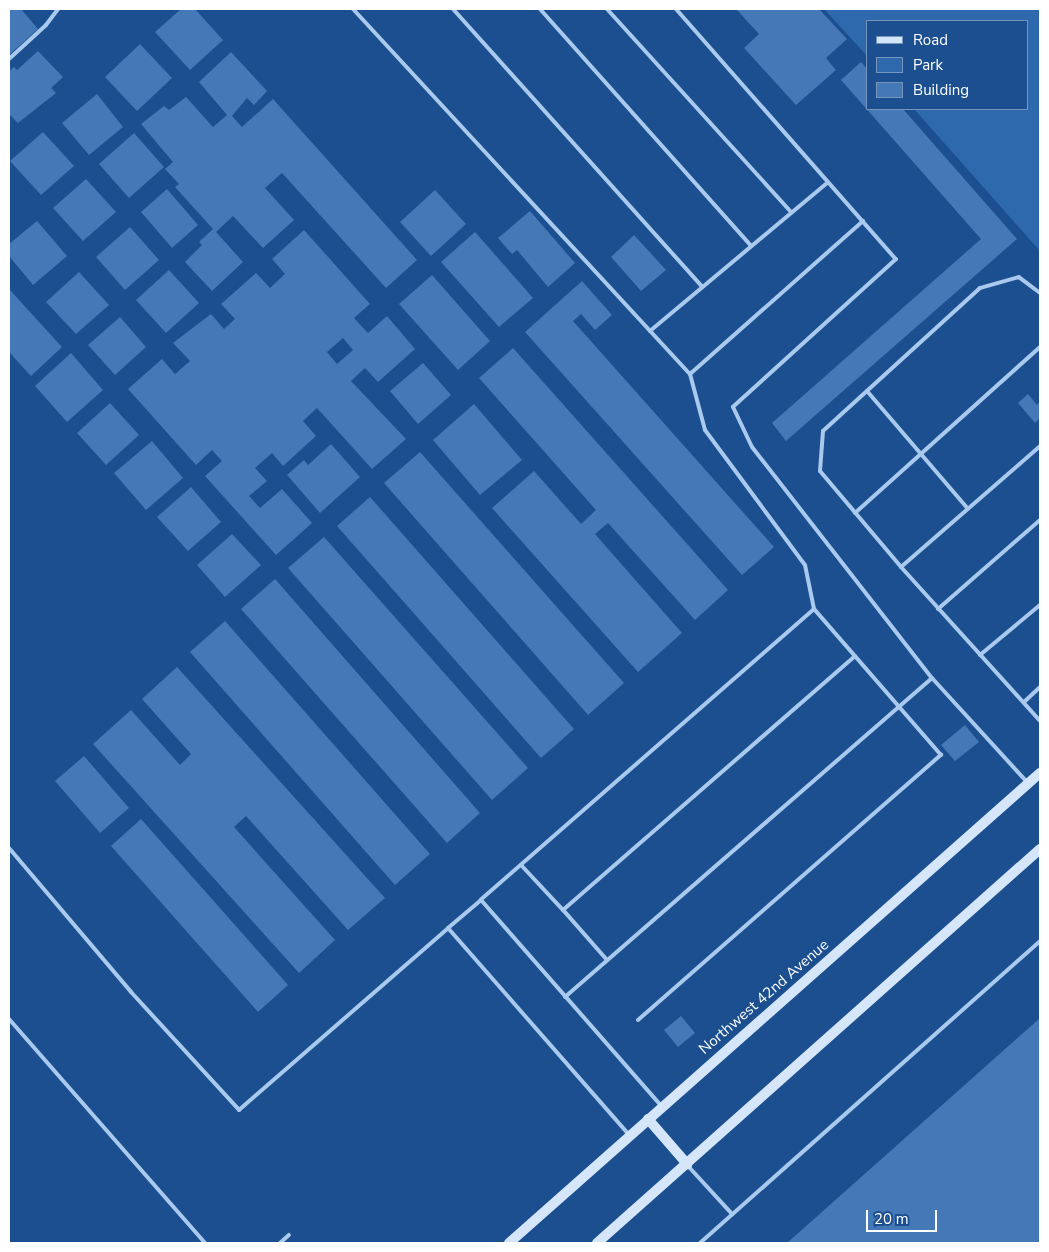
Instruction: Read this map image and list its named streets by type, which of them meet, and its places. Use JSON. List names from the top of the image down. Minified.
{"streets":{"main road":["Northwest 42nd Avenue"]},"legend":["Road","Park","Building"],"scale_bar":"20 m"}
